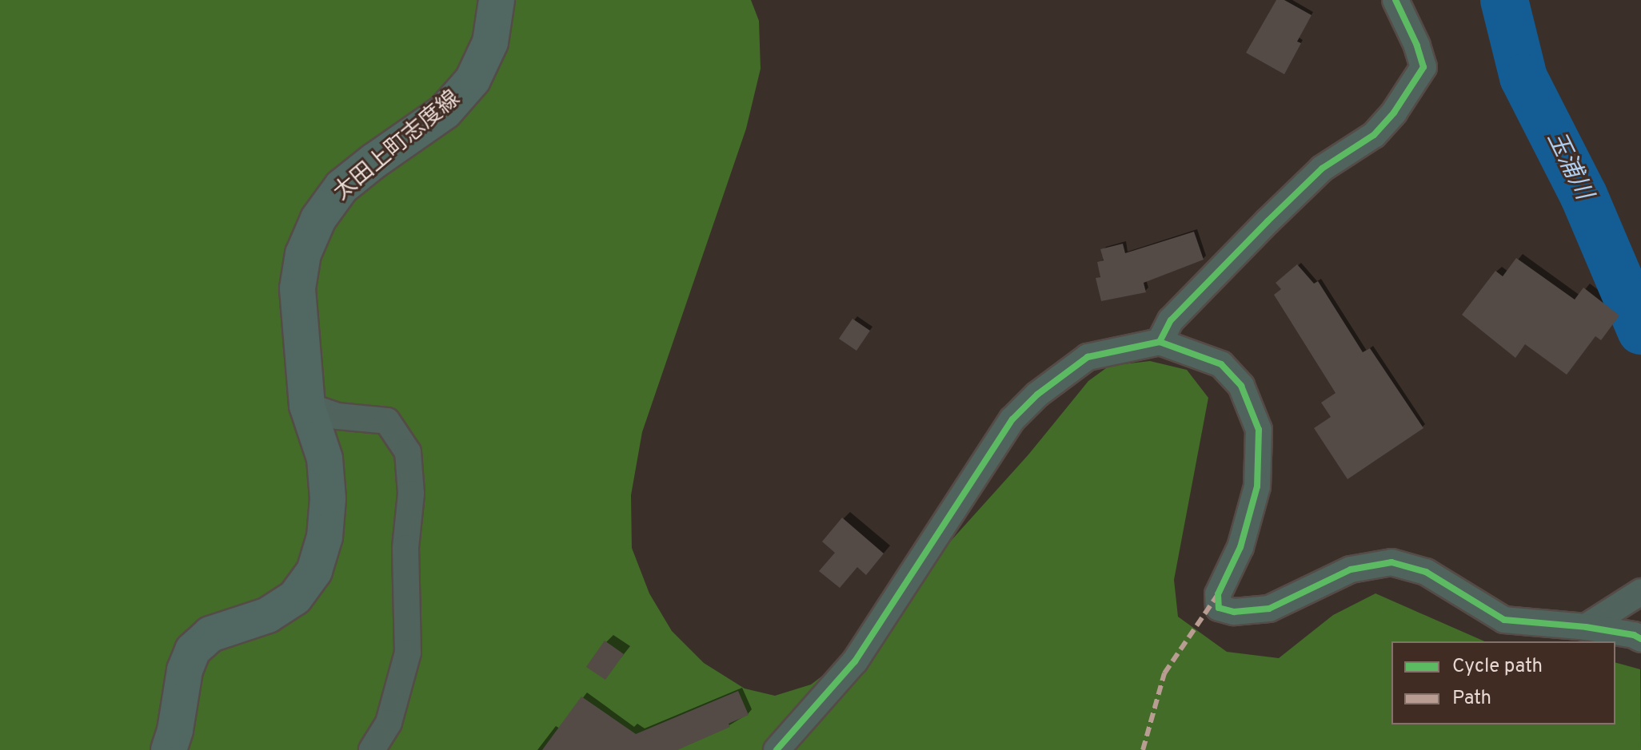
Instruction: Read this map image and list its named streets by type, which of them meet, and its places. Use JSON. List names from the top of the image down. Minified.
{"streets":{"main road":["太田上町志度線"]},"water":["玉浦川"],"legend":["Cycle path","Path"]}
